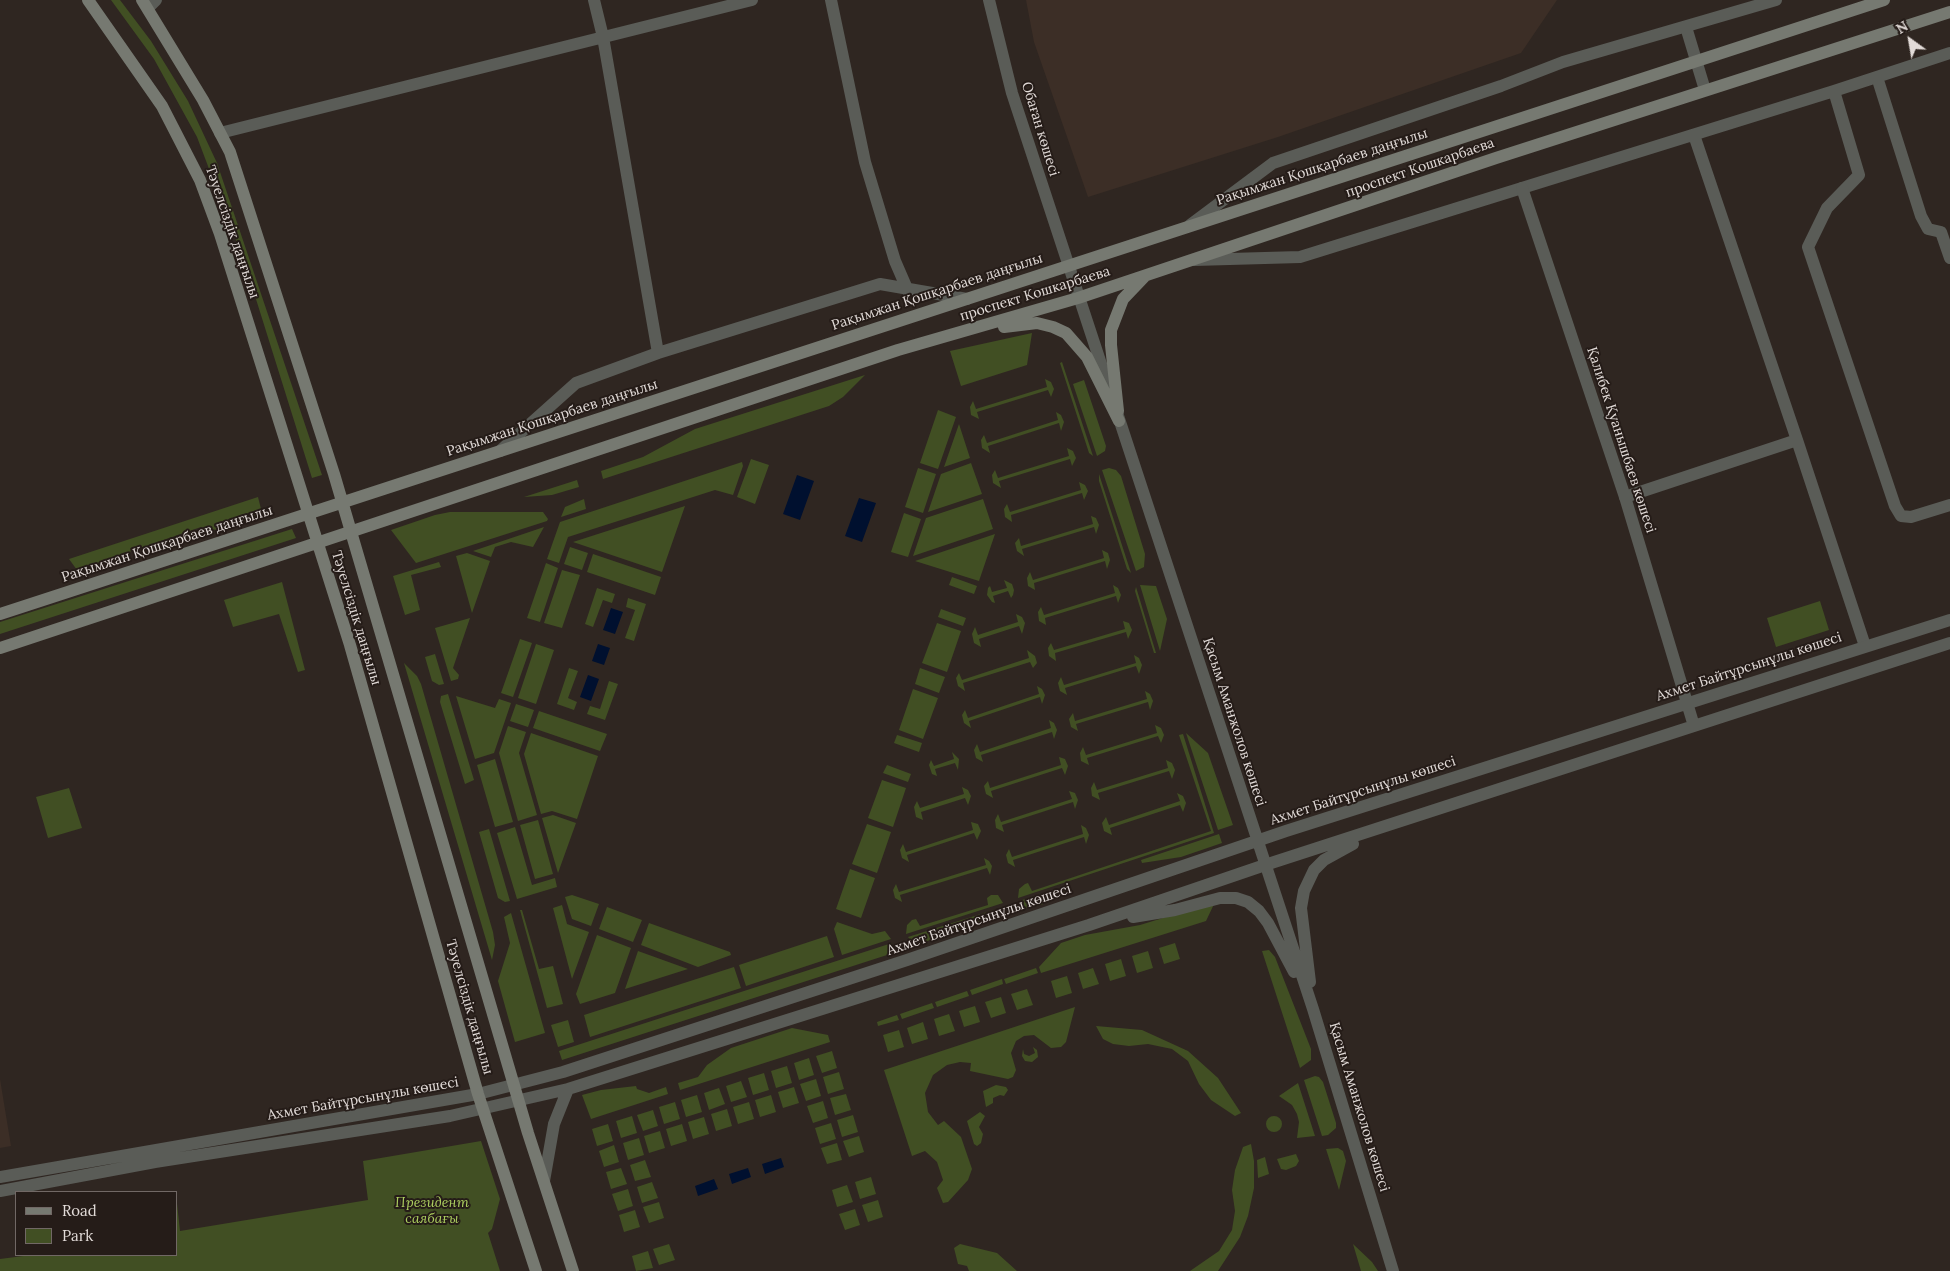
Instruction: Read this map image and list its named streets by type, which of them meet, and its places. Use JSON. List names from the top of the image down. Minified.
{"streets":{"main road":["Рақымжан Қошқарбаев даңғылы","проспект Кошкарбаева","Тәуелсіздік даңғылы"],"street":["Обаған көшесі","Қалибек Қуанышбаев көшесі","Ахмет Байтұрсынұлы көшесі","Қасым Аманжолов көшесі"]},"crossings":[["Обаған көшесі","Рақымжан Қошқарбаев даңғылы"],["Обаған көшесі","проспект Кошкарбаева"],["Обаған көшесі","Қасым Аманжолов көшесі"],["Рақымжан Қошқарбаев даңғылы","Тәуелсіздік даңғылы"],["проспект Кошкарбаева","Тәуелсіздік даңғылы"],["проспект Кошкарбаева","Қасым Аманжолов көшесі"],["Тәуелсіздік даңғылы","Ахмет Байтұрсынұлы көшесі"],["Қалибек Қуанышбаев көшесі","Ахмет Байтұрсынұлы көшесі"],["Ахмет Байтұрсынұлы көшесі","Қасым Аманжолов көшесі"]],"parks":["Президент саябағы"],"legend":["Road","Park"],"north":"top left"}
